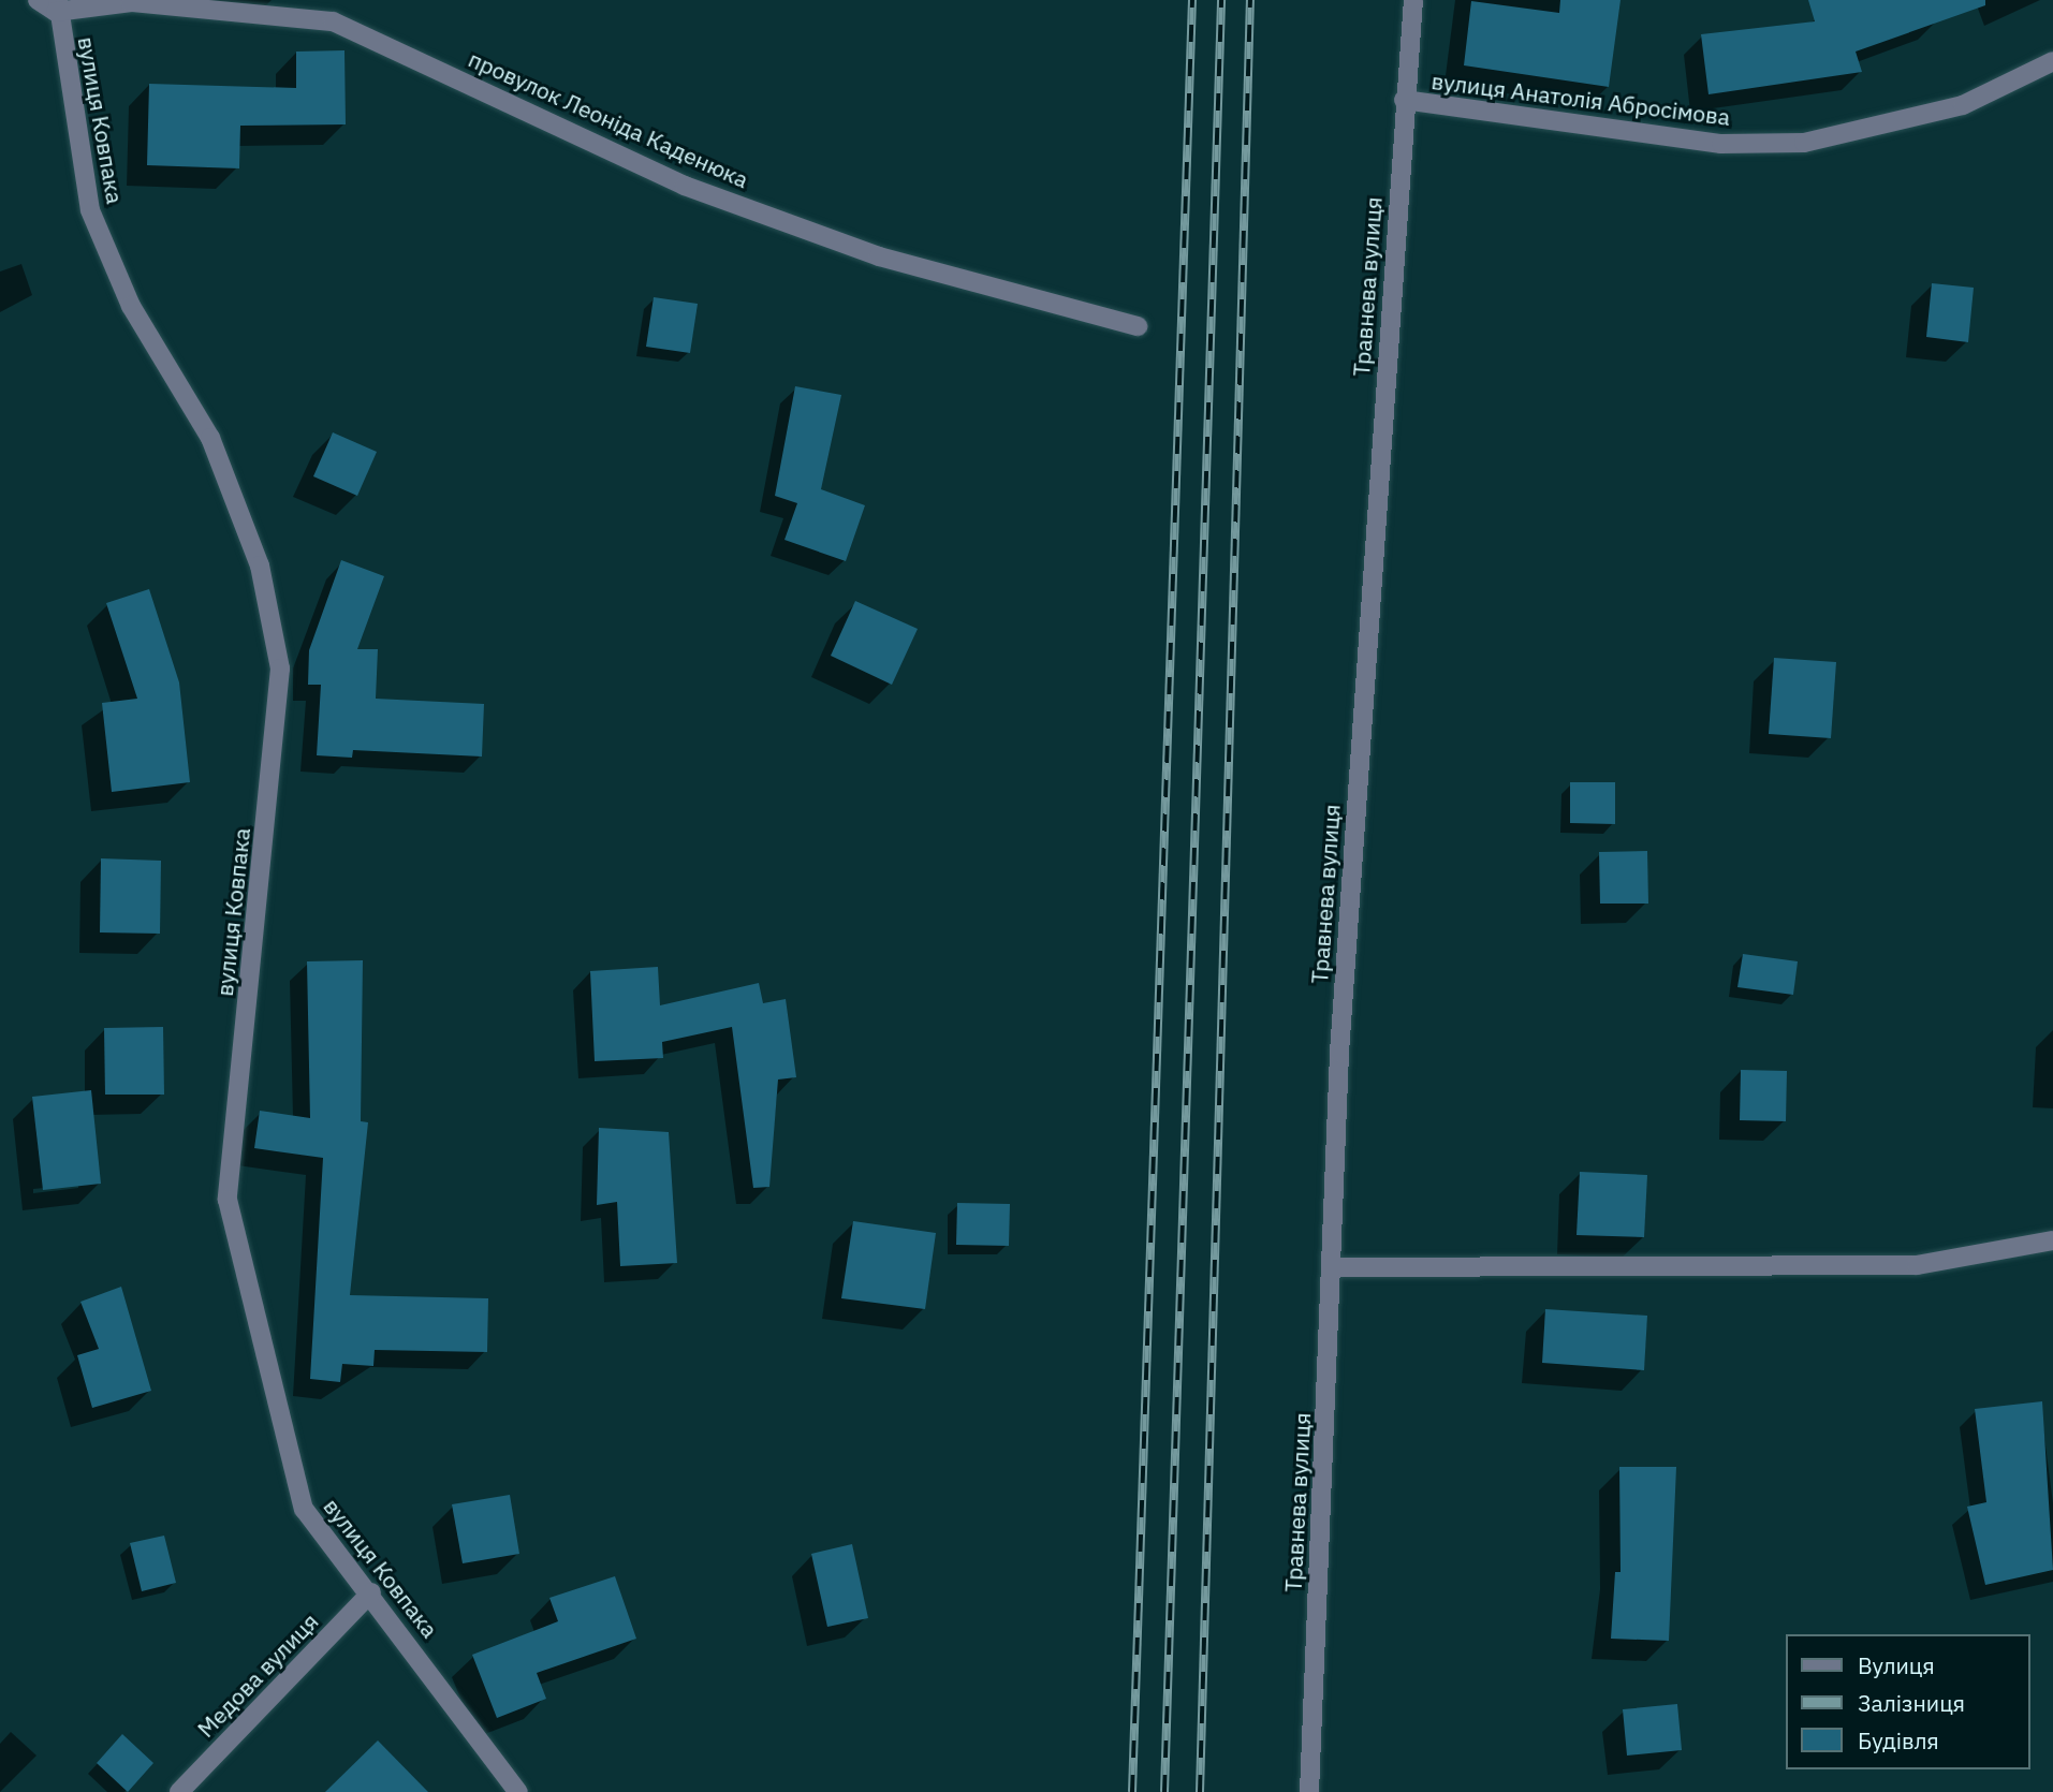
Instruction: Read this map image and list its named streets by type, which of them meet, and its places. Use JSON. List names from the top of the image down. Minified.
{"streets":{"street":["вулиця Анатолія Абросімова","провулок Леоніда Каденюка","вулиця Ковпака","Травнева вулиця","Медова вулиця"]},"crossings":[["вулиця Анатолія Абросімова","Травнева вулиця"],["провулок Леоніда Каденюка","вулиця Ковпака"],["вулиця Ковпака","Медова вулиця"]],"legend":["Вулиця","Залізниця","Будівля"]}
